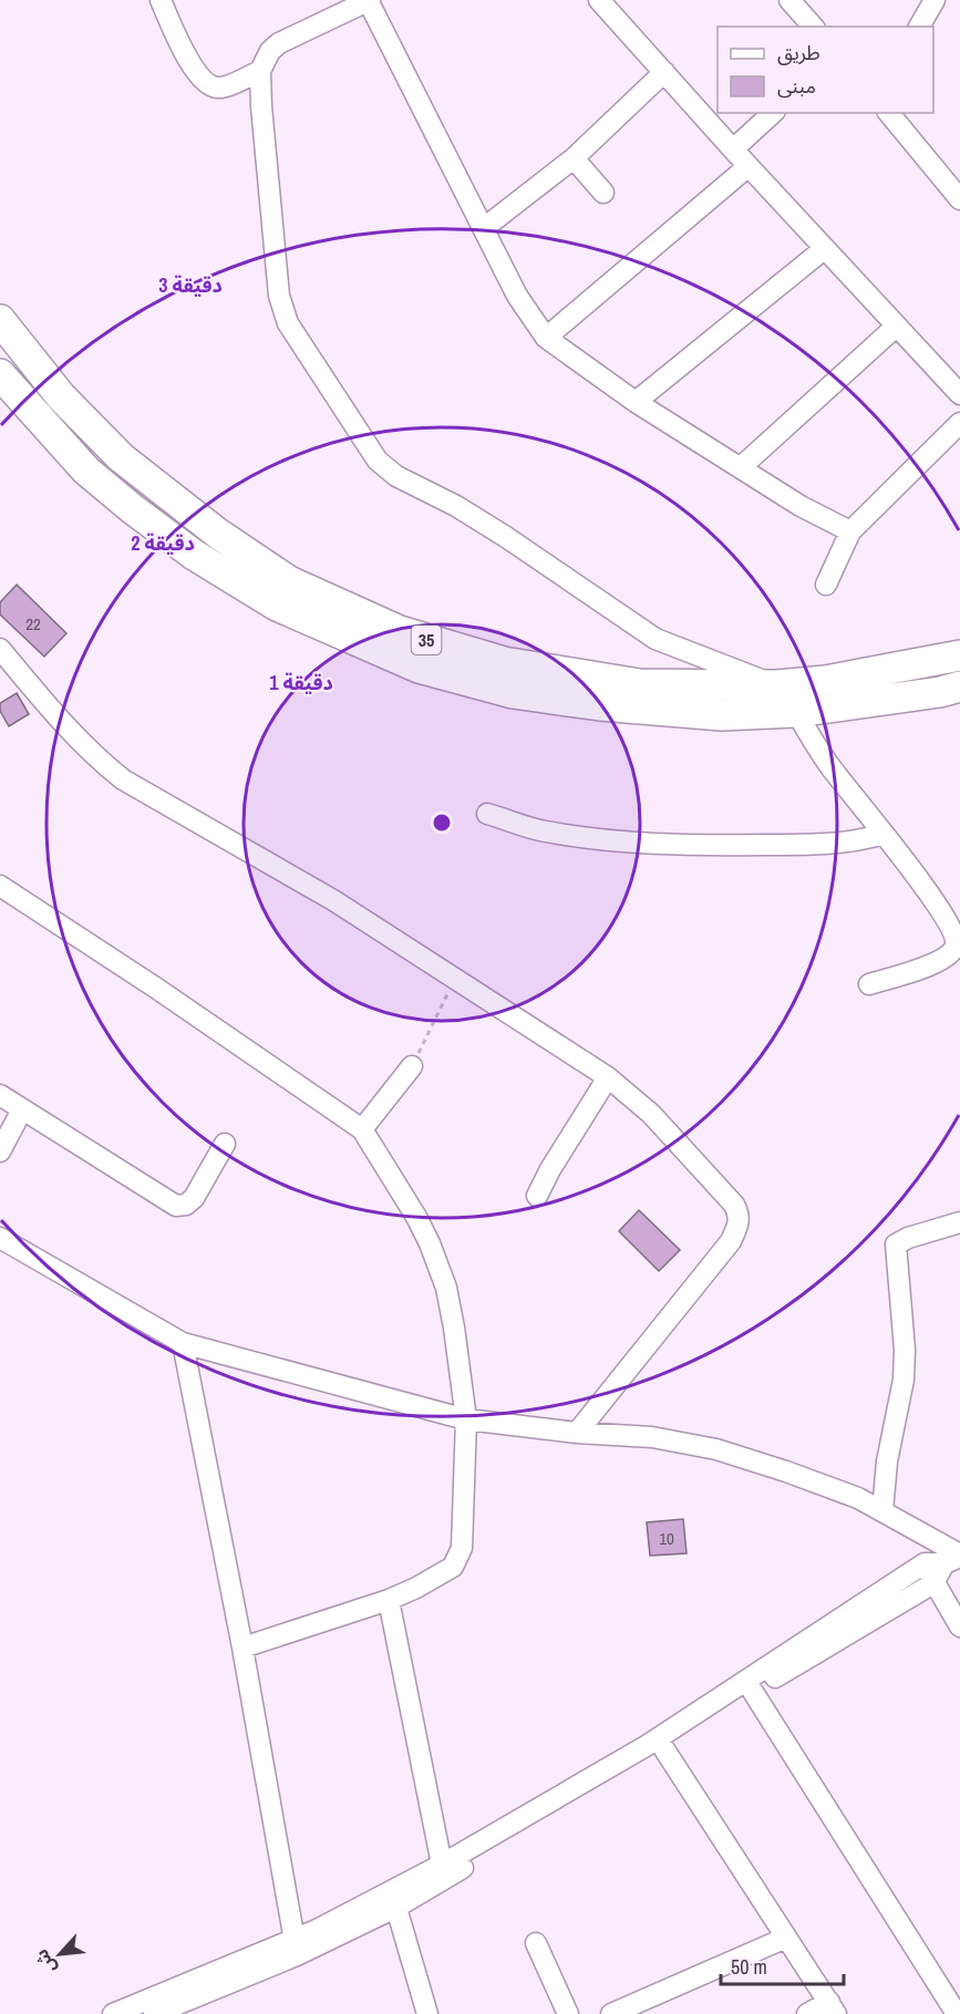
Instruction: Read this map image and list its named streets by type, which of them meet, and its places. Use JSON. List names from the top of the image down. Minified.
{"streets":{"highway":["35"]},"house_numbers":["22","10"],"legend":["طريق","مبنى"],"scale_bar":"50 m","north":"bottom left","rings":["3 دقيقة","2 دقيقة","1 دقيقة"]}
